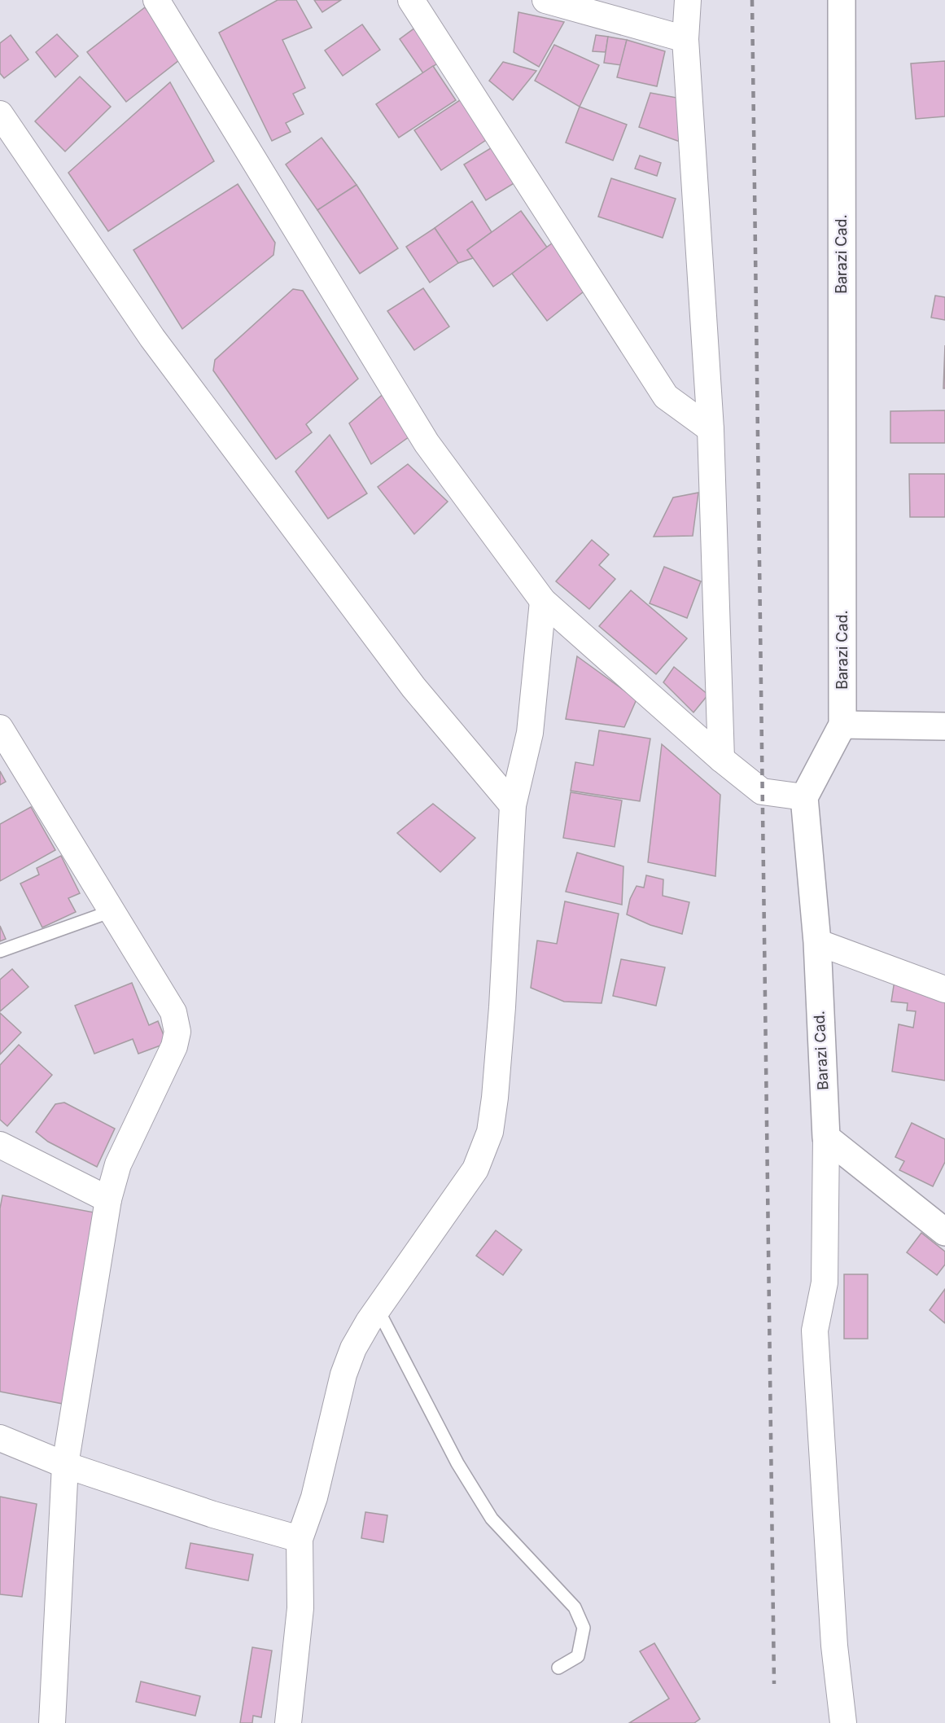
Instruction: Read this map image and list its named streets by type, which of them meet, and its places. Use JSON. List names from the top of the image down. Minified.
{"streets":{"street":["Barazi Cad."]}}
